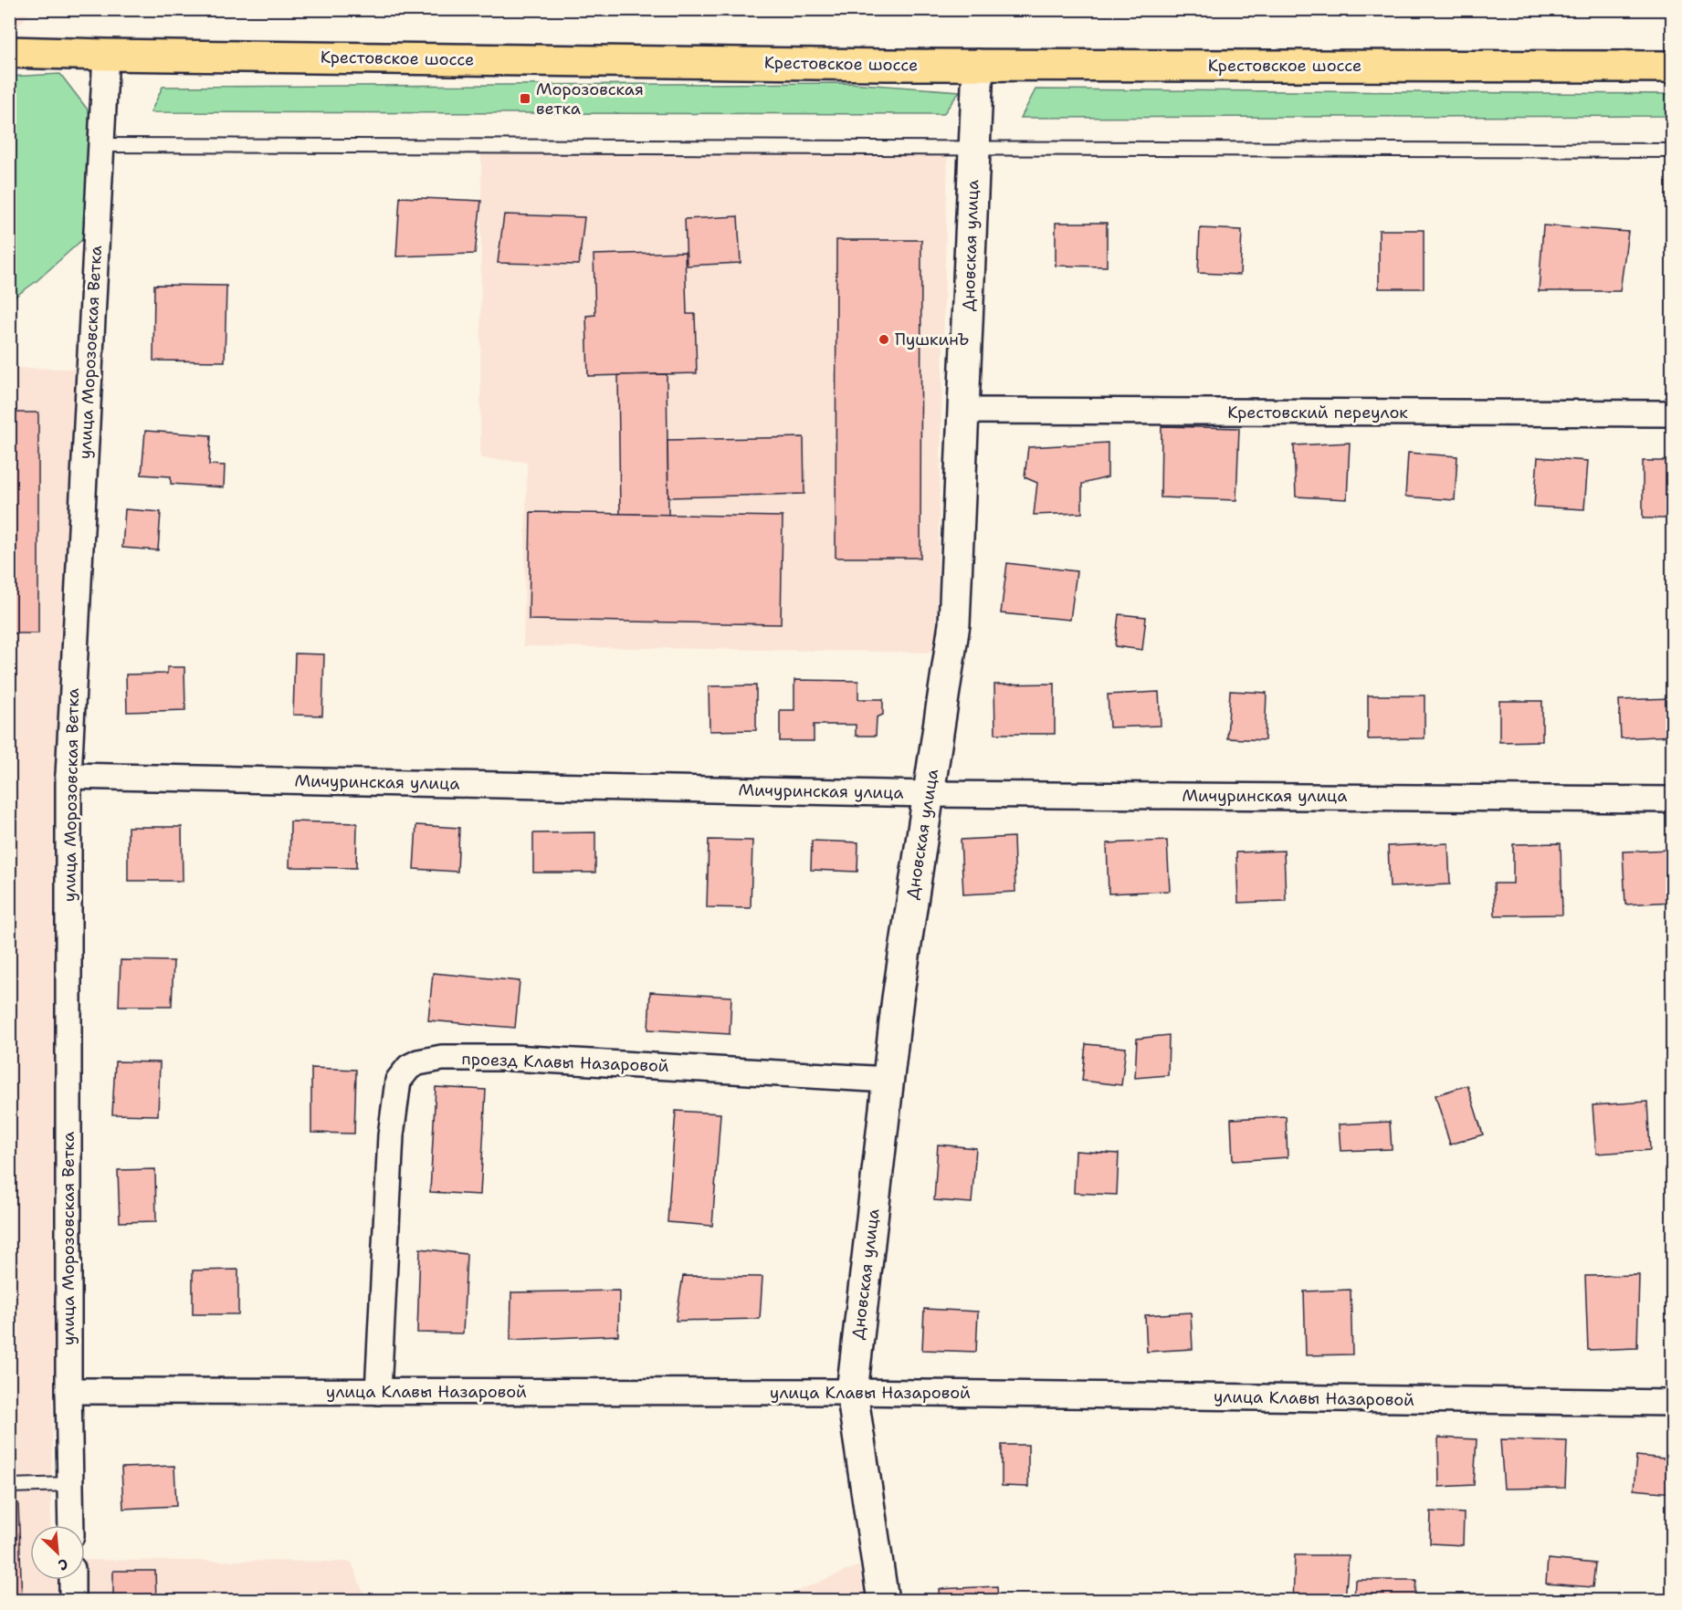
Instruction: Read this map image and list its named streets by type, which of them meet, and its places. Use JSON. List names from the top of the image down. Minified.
{"streets":{"main road":["Крестовское шоссе"],"street":["Дновская улица","улица Морозовская Ветка","Крестовский переулок","Мичуринская улица","проезд Клавы Назаровой","улица Клавы Назаровой"]},"crossings":[["Крестовское шоссе","Дновская улица"],["Крестовское шоссе","улица Морозовская Ветка"],["Дновская улица","Крестовский переулок"],["Дновская улица","Мичуринская улица"],["Дновская улица","проезд Клавы Назаровой"],["Дновская улица","улица Клавы Назаровой"],["улица Морозовская Ветка","Мичуринская улица"],["улица Морозовская Ветка","улица Клавы Назаровой"],["проезд Клавы Назаровой","улица Клавы Назаровой"]],"places":{"transit":["Морозовская ветка"],"other":["ПушкинЪ"]},"north":"bottom right"}
